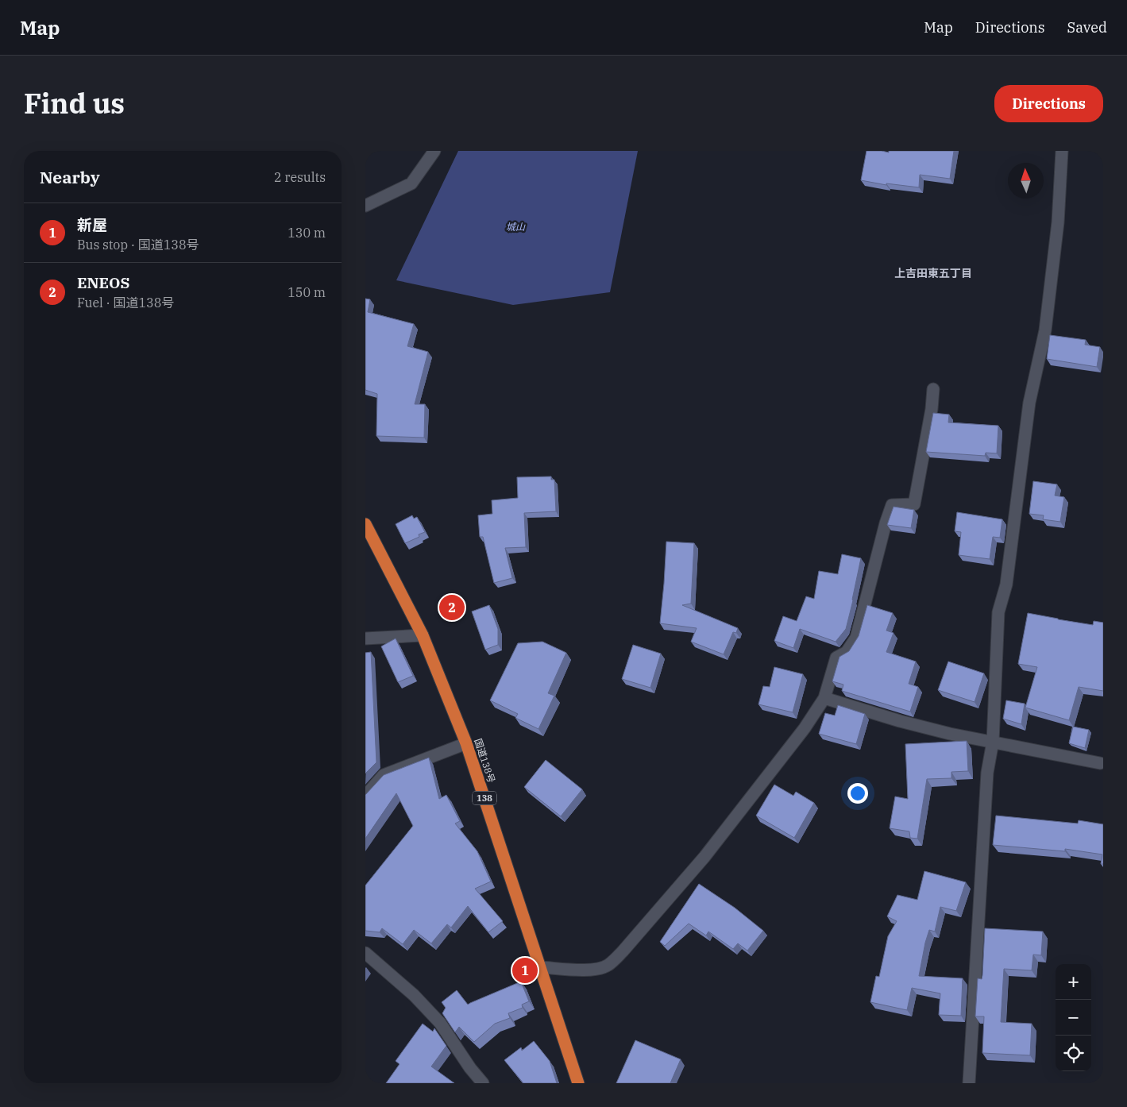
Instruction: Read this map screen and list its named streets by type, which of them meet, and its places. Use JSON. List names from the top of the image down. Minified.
{"streets":{"highway":["国道138号","138"]},"districts":["上吉田東五丁目"],"parks":["城山"],"north":"top","page":{"header":"Map","nav":["Map","Directions","Saved"],"title":"Find us","buttons":"Directions","heading":["Nearby","2 results"],"list":[{"mark":"1","name":"新屋","note":"Bus stop · 国道138号","value":"130 m"},{"mark":"2","name":"ENEOS","note":"Fuel · 国道138号","value":"150 m"}],"pins":["2","1"],"map_buttons":["+","−"]}}
